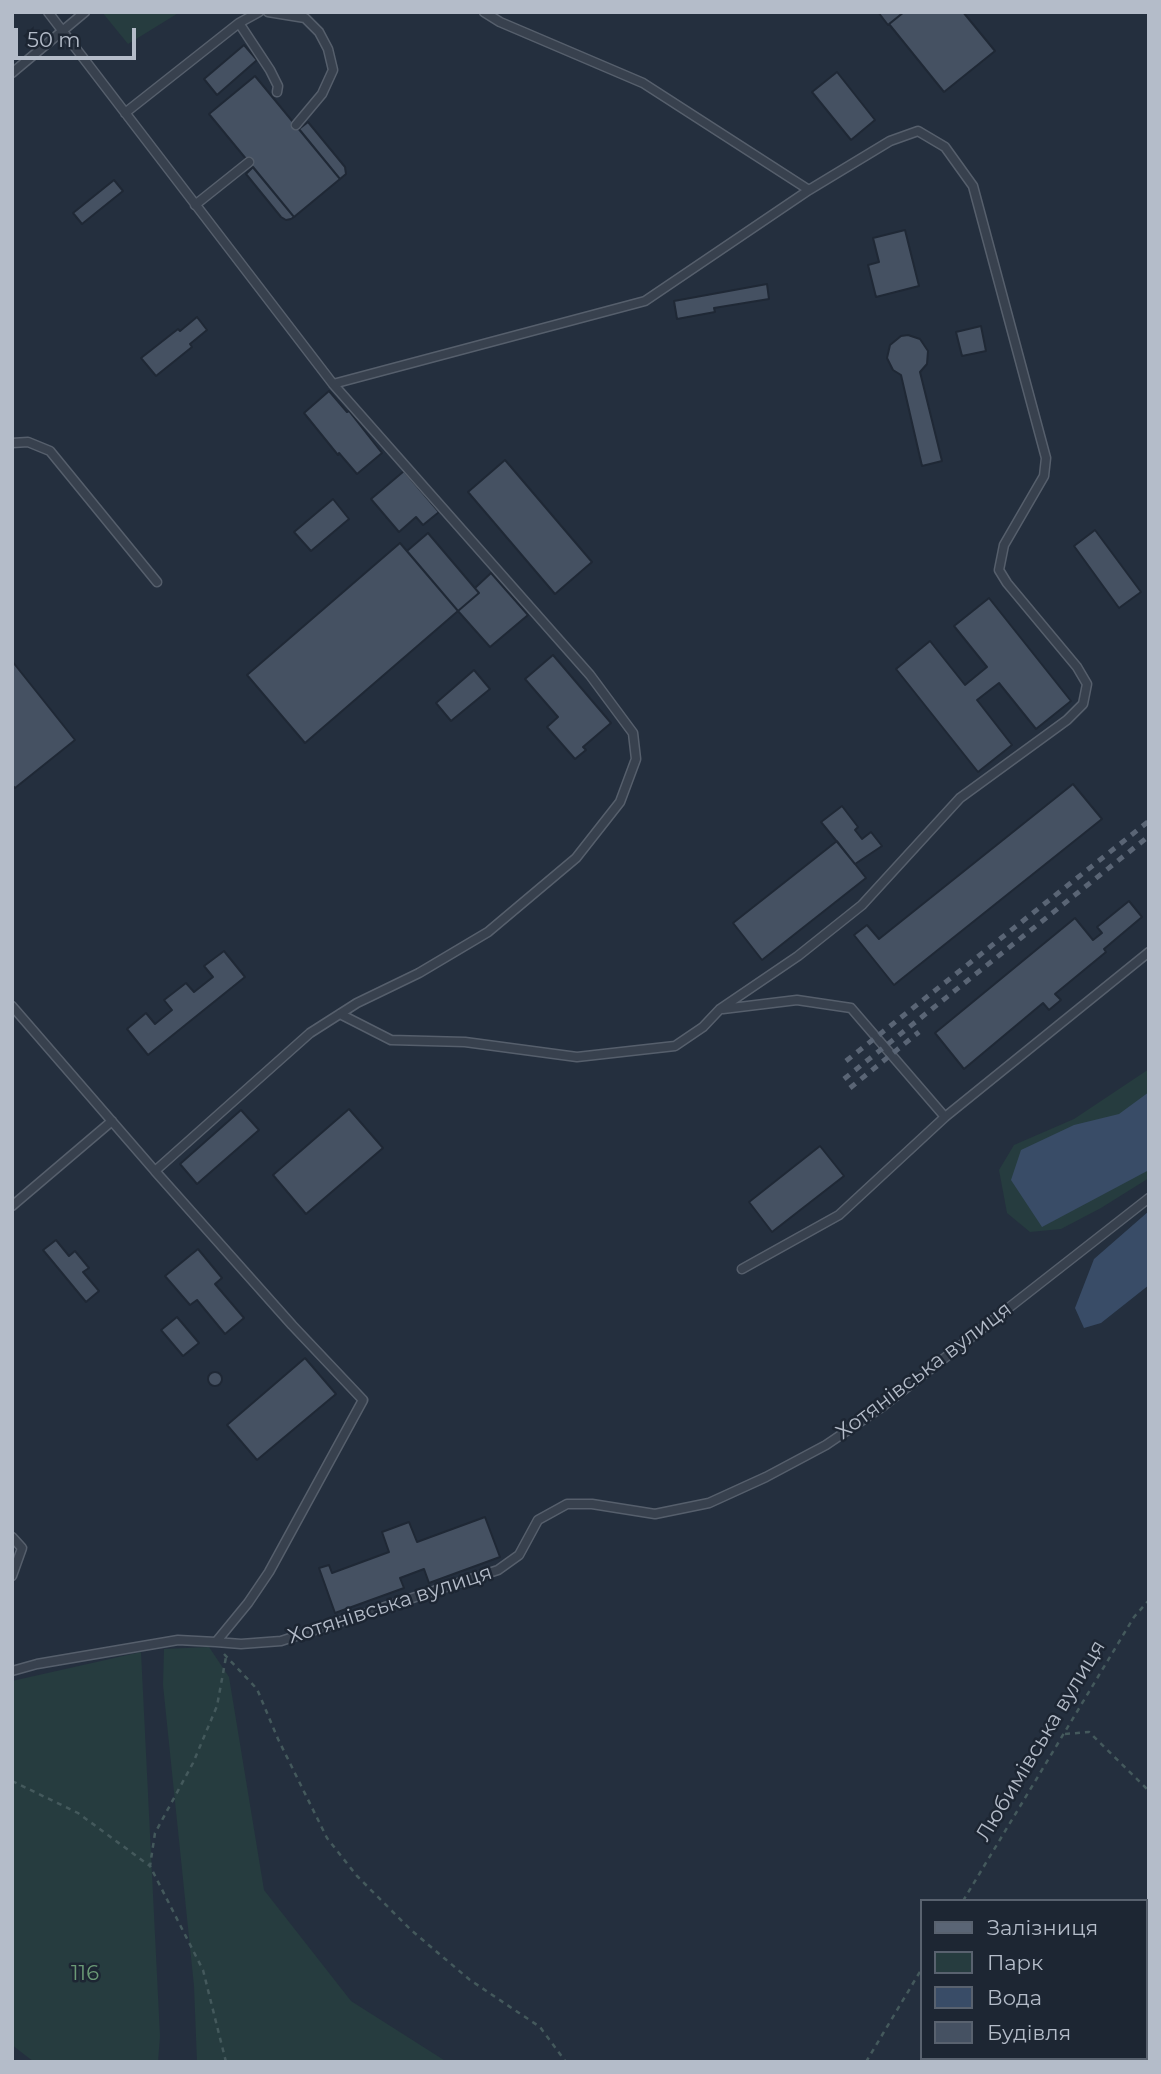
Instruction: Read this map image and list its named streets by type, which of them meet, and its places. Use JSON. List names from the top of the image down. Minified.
{"streets":{"lane":["Хотянівська вулиця"],"path":["Любимівська вулиця"]},"parks":["116"],"legend":["Залізниця","Парк","Вода","Будівля"],"scale_bar":"50 m"}
